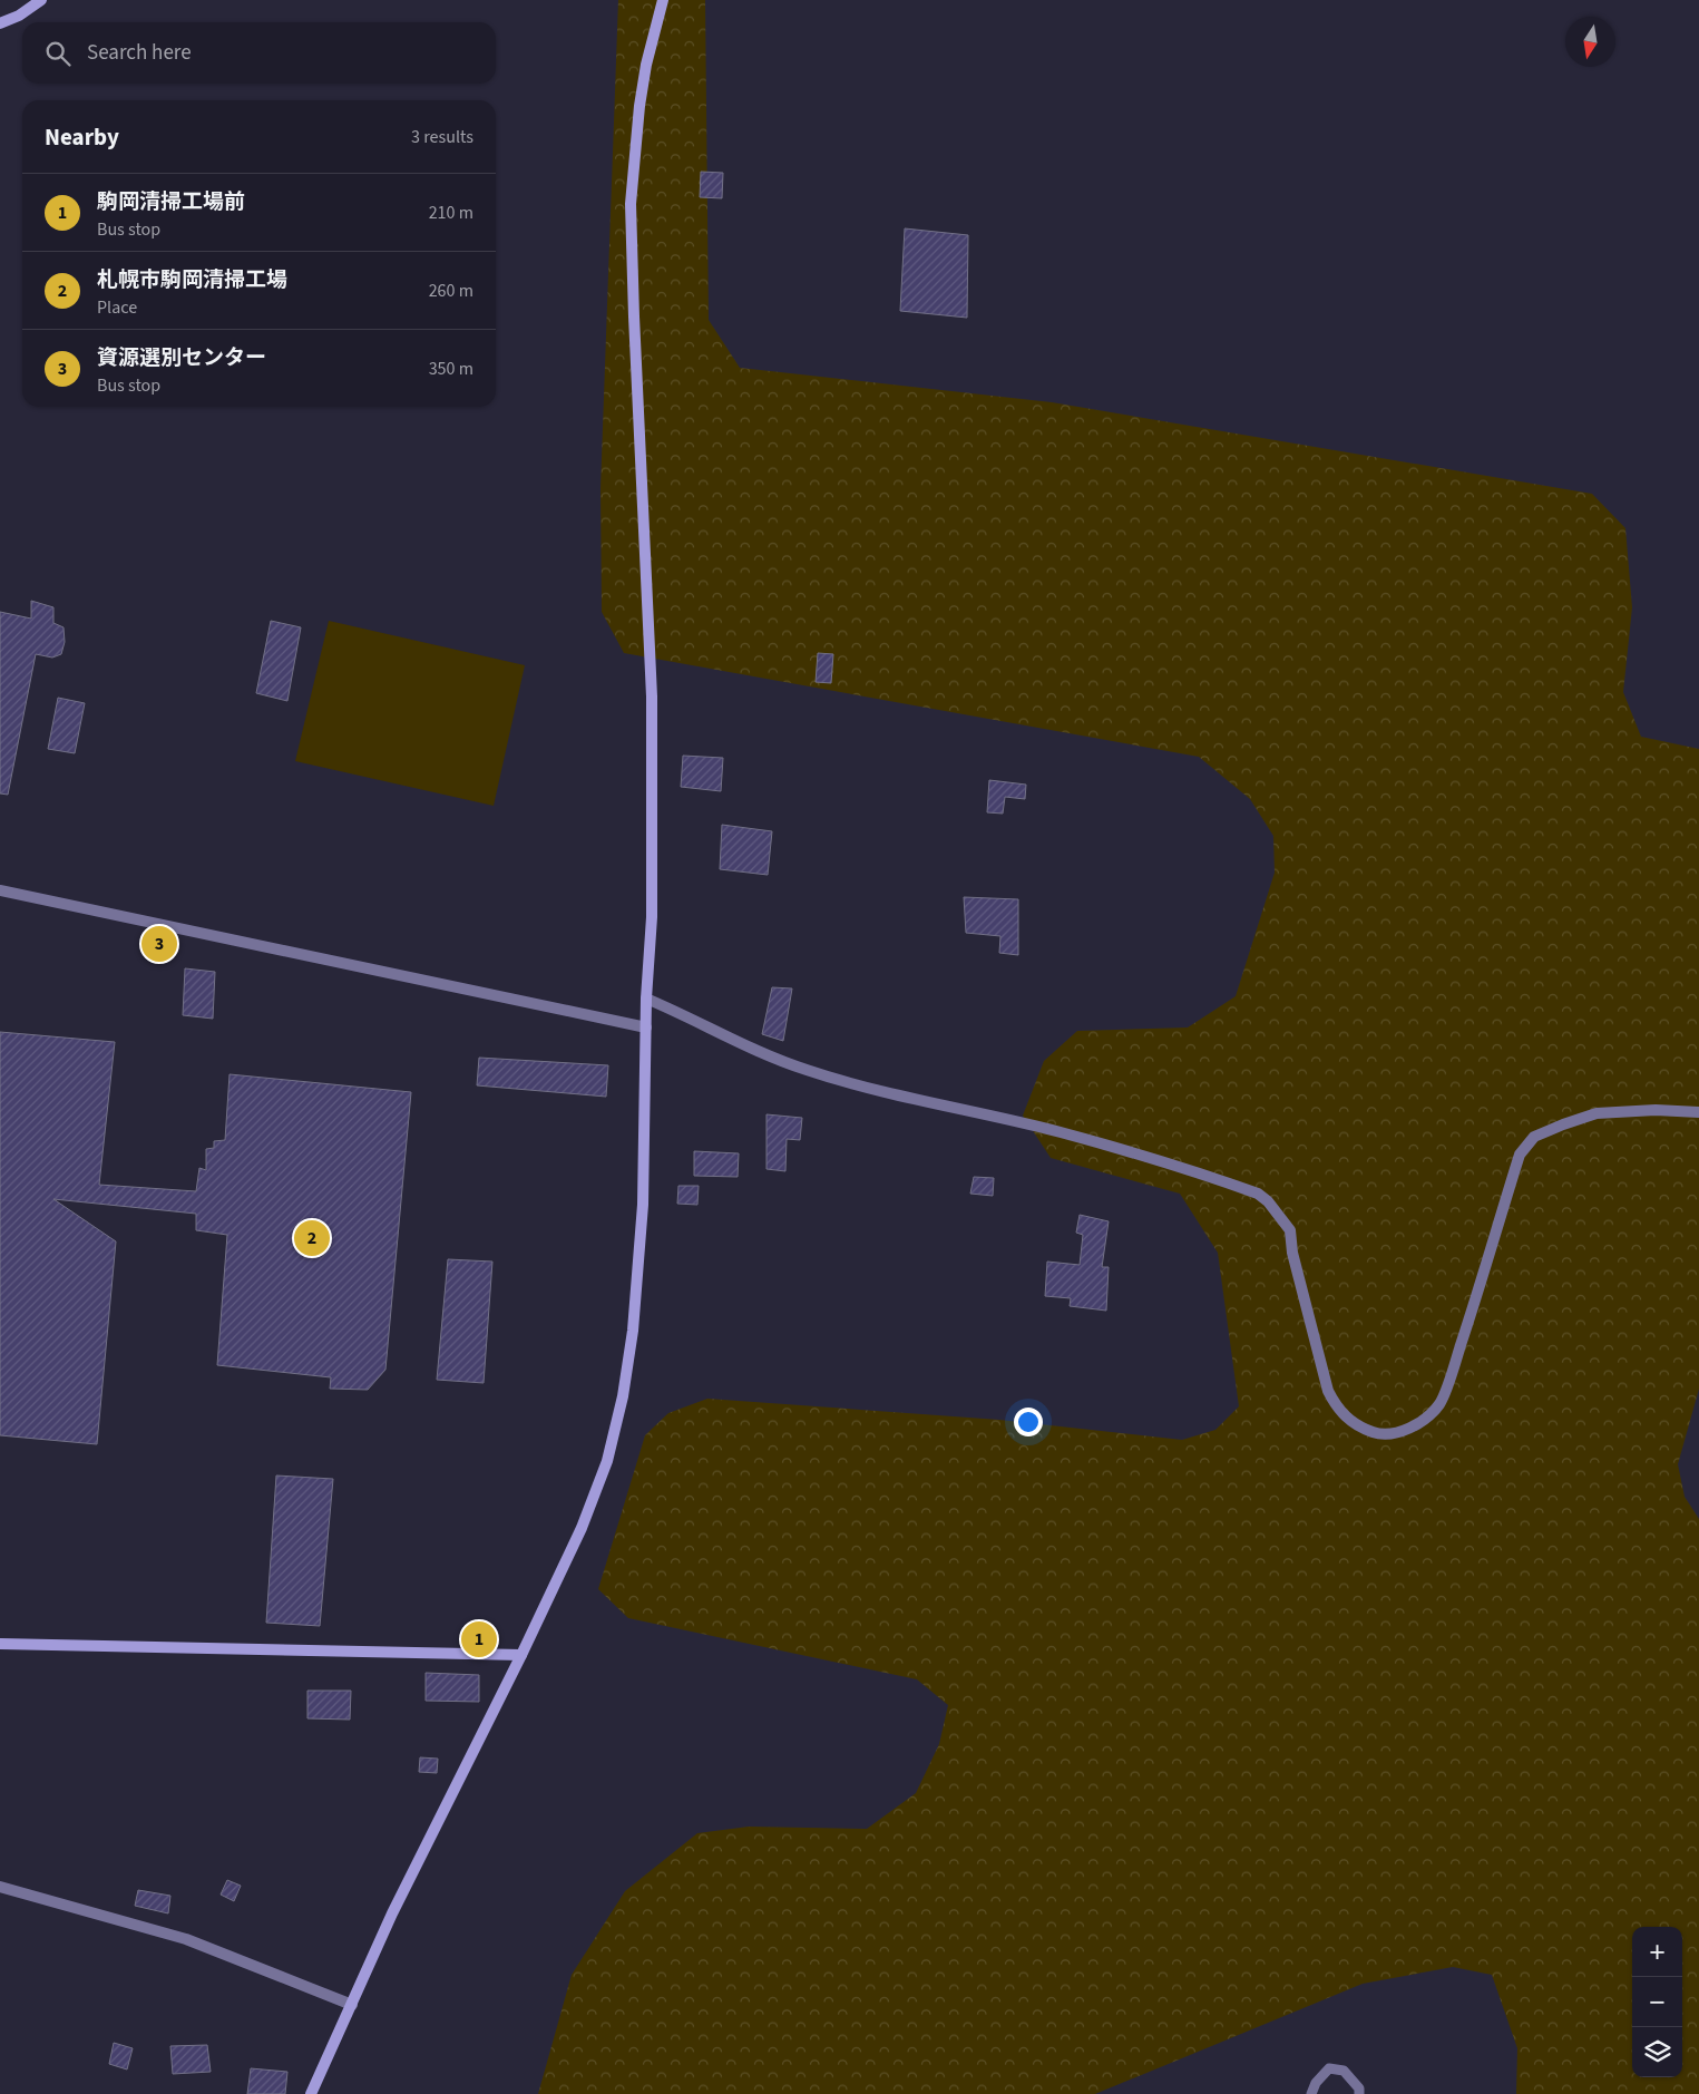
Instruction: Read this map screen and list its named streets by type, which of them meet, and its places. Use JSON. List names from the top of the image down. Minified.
{"north":"bottom","page":{"search":"Search here","heading":["Nearby","3 results"],"list":[{"mark":"1","name":"駒岡清掃工場前","note":"Bus stop","value":"210 m"},{"mark":"2","name":"札幌市駒岡清掃工場","note":"Place","value":"260 m"},{"mark":"3","name":"資源選別センター","note":"Bus stop","value":"350 m"}],"pins":["3","2","1"],"map_buttons":["+","−"]}}
